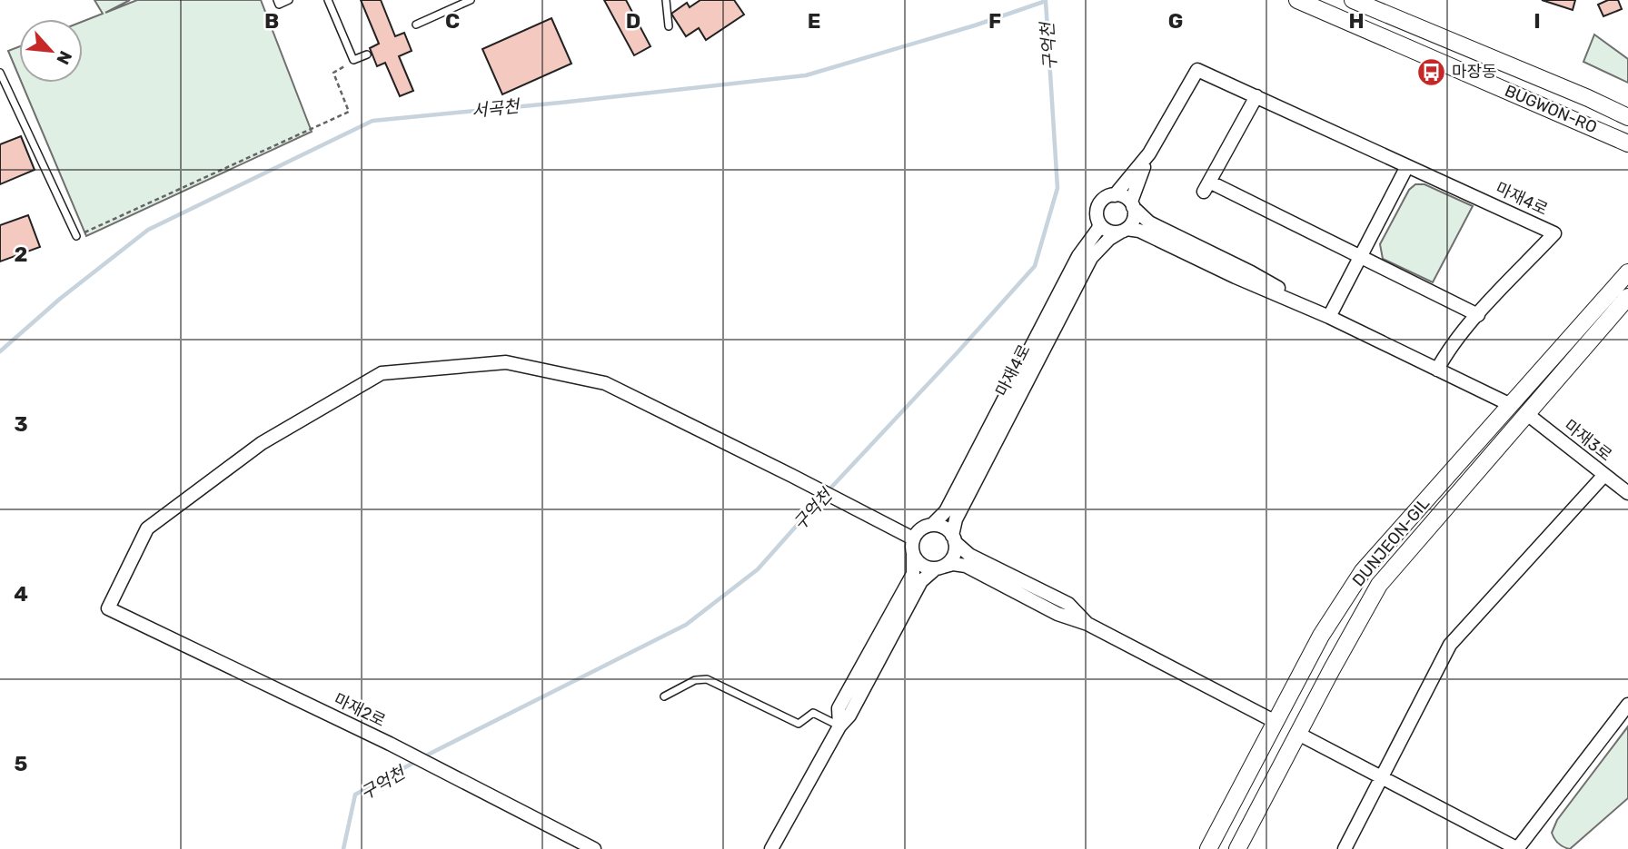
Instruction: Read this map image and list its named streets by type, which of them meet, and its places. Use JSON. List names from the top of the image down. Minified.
{"streets":{"street":["BUGWON-RO","마재4로","마재3로","DUNJEON-GIL","마재2로"]},"crossings":[["마재4로","마재2로"],["마재3로","DUNJEON-GIL"]],"water":["구억천","서곡천"],"places":{"bus stop":["마장동"]},"north":"bottom right","grid":{"columns":["B","C","D","E","F","G","H","I"],"rows":["2","3","4","5"]}}
